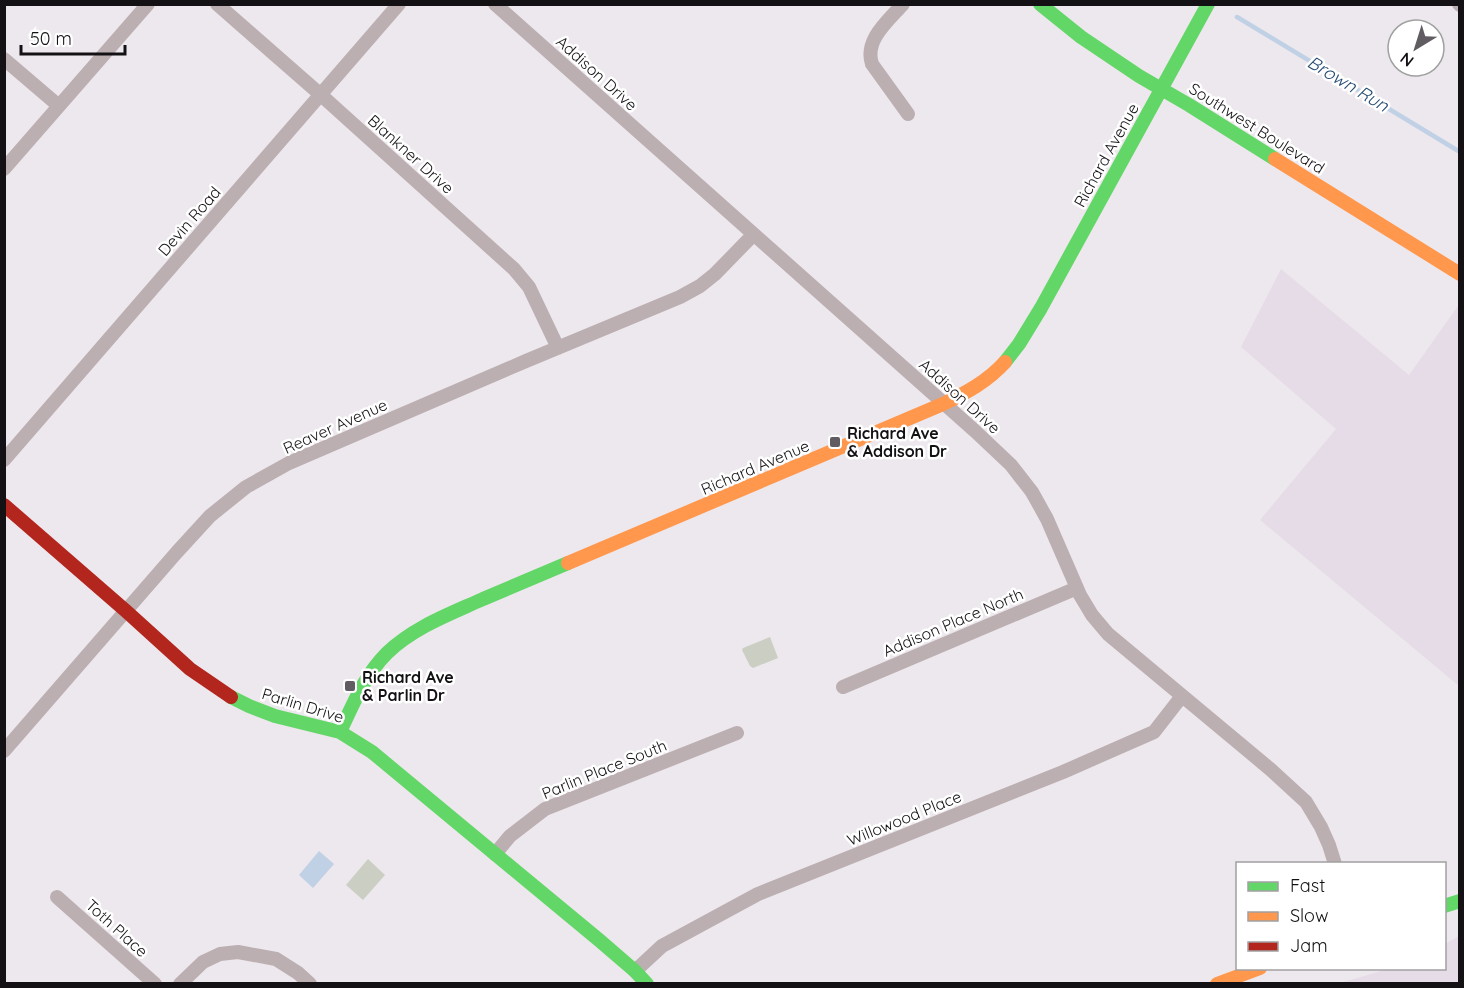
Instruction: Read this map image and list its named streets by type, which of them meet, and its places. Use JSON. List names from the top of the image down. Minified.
{"streets":{"street":["Addison Drive","Southwest Boulevard","Blankner Drive","Richard Avenue","Devin Road","Reaver Avenue","Addison Place North","Parlin Drive","Parlin Place South","Willowood Place","Toth Place"]},"crossings":[["Addison Drive","Richard Avenue"],["Addison Drive","Reaver Avenue"],["Addison Drive","Addison Place North"],["Addison Drive","Willowood Place"],["Southwest Boulevard","Richard Avenue"],["Blankner Drive","Devin Road"],["Blankner Drive","Reaver Avenue"],["Richard Avenue","Parlin Drive"],["Reaver Avenue","Parlin Drive"],["Parlin Drive","Parlin Place South"],["Parlin Drive","Willowood Place"]],"water":["Brown Run"],"places":{"transit":["Richard Ave & Addison Dr","Richard Ave & Parlin Dr"]},"legend":["Fast","Slow","Jam"],"scale_bar":"50 m","north":"bottom left"}
